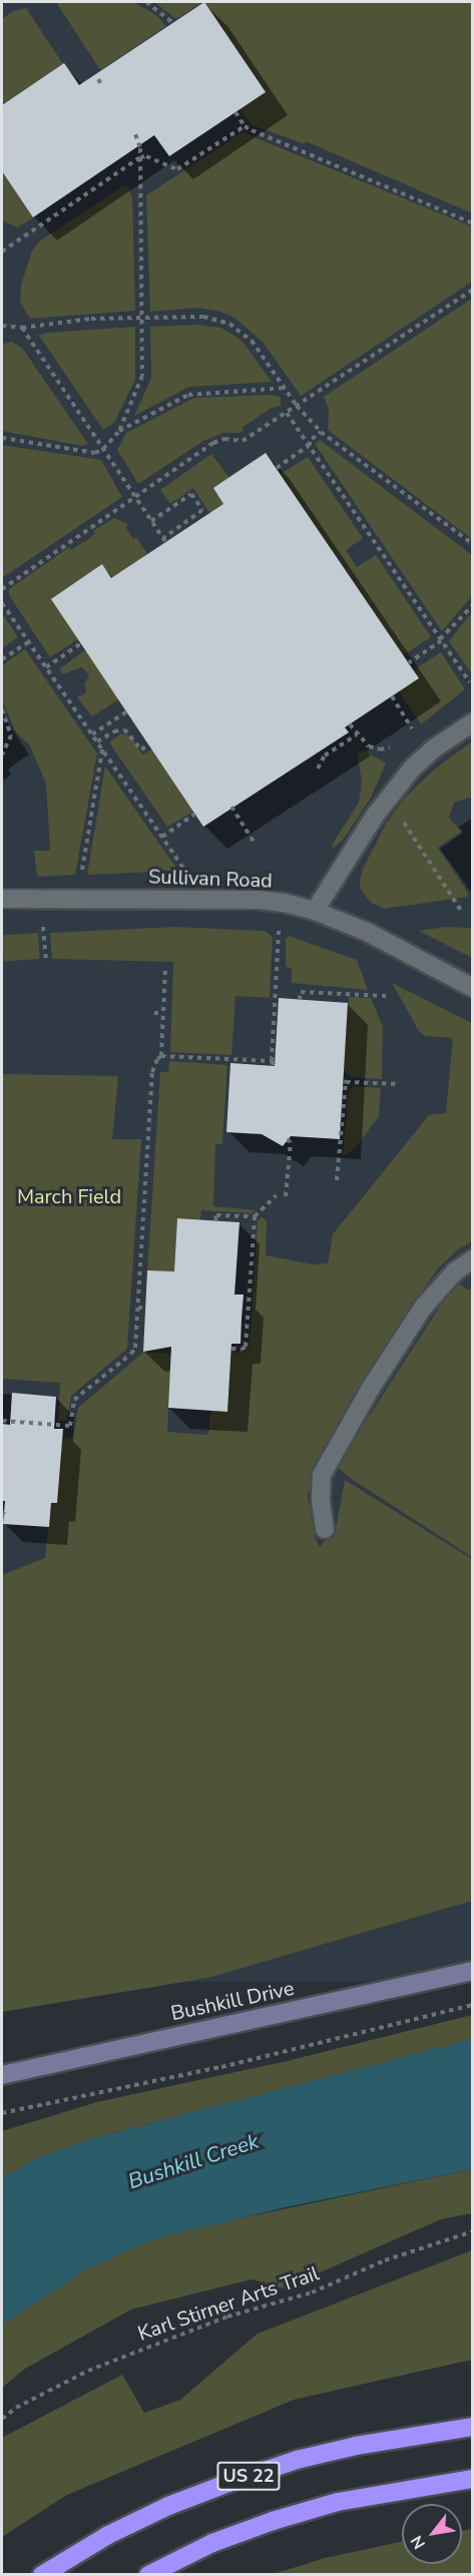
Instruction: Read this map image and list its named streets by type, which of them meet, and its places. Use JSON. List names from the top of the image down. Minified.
{"streets":{"highway":["US 22"],"street":["Sullivan Road","Bushkill Drive"],"path":["Karl Stirner Arts Trail"]},"water":["Bushkill Creek"],"parks":["March Field"],"north":"bottom left"}
